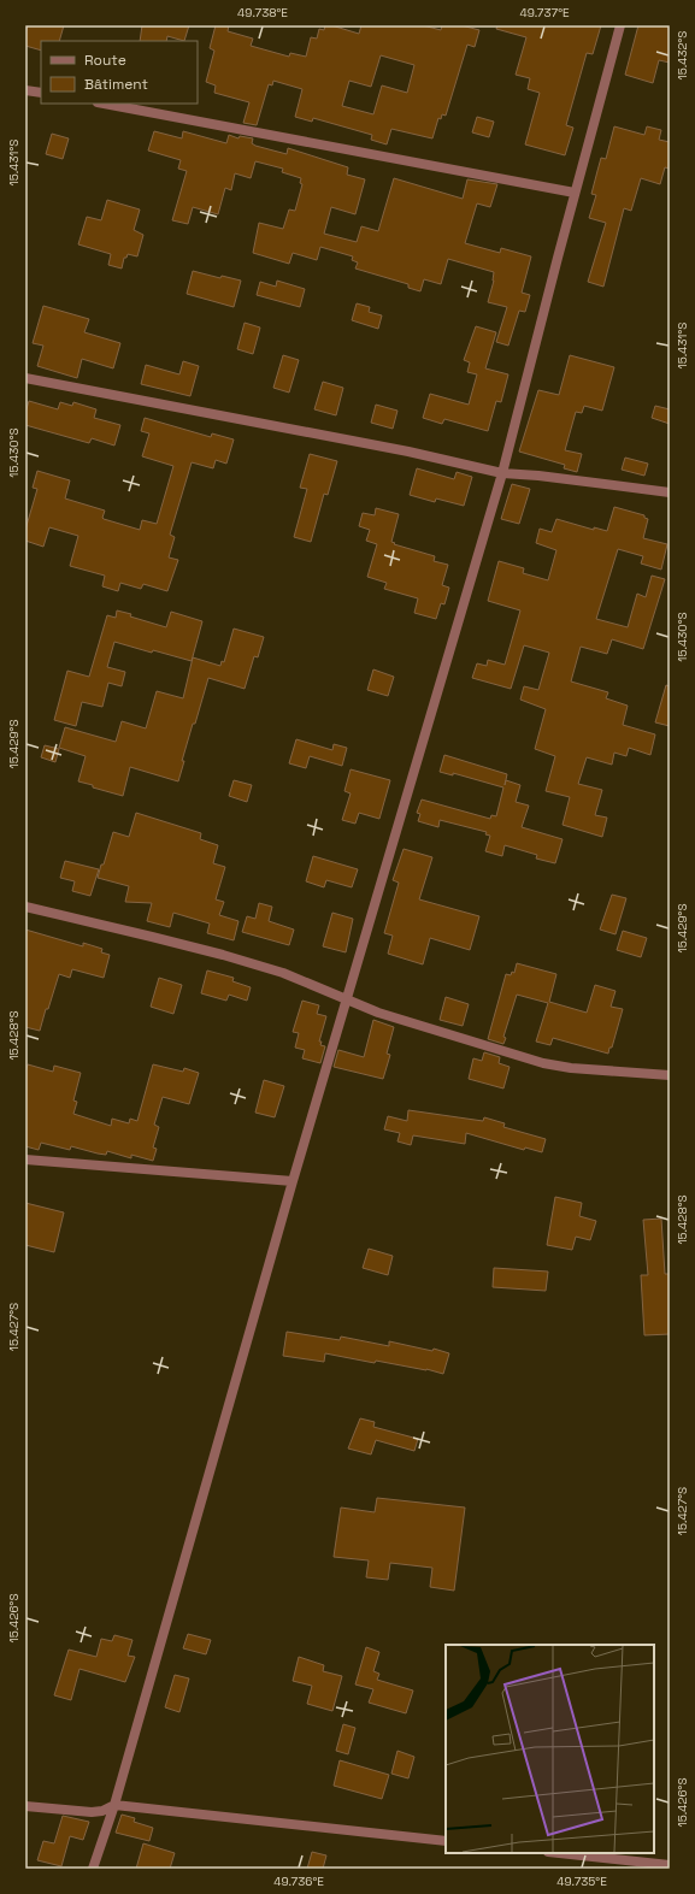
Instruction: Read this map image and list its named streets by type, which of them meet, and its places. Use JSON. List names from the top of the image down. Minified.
{"legend":["Route","Bâtiment"],"coordinates":["49.738°E","49.737°E","15.432°S","15.431°S","15.430°S","15.429°S","15.428°S","15.427°S","15.426°S","49.736°E","49.735°E"]}
